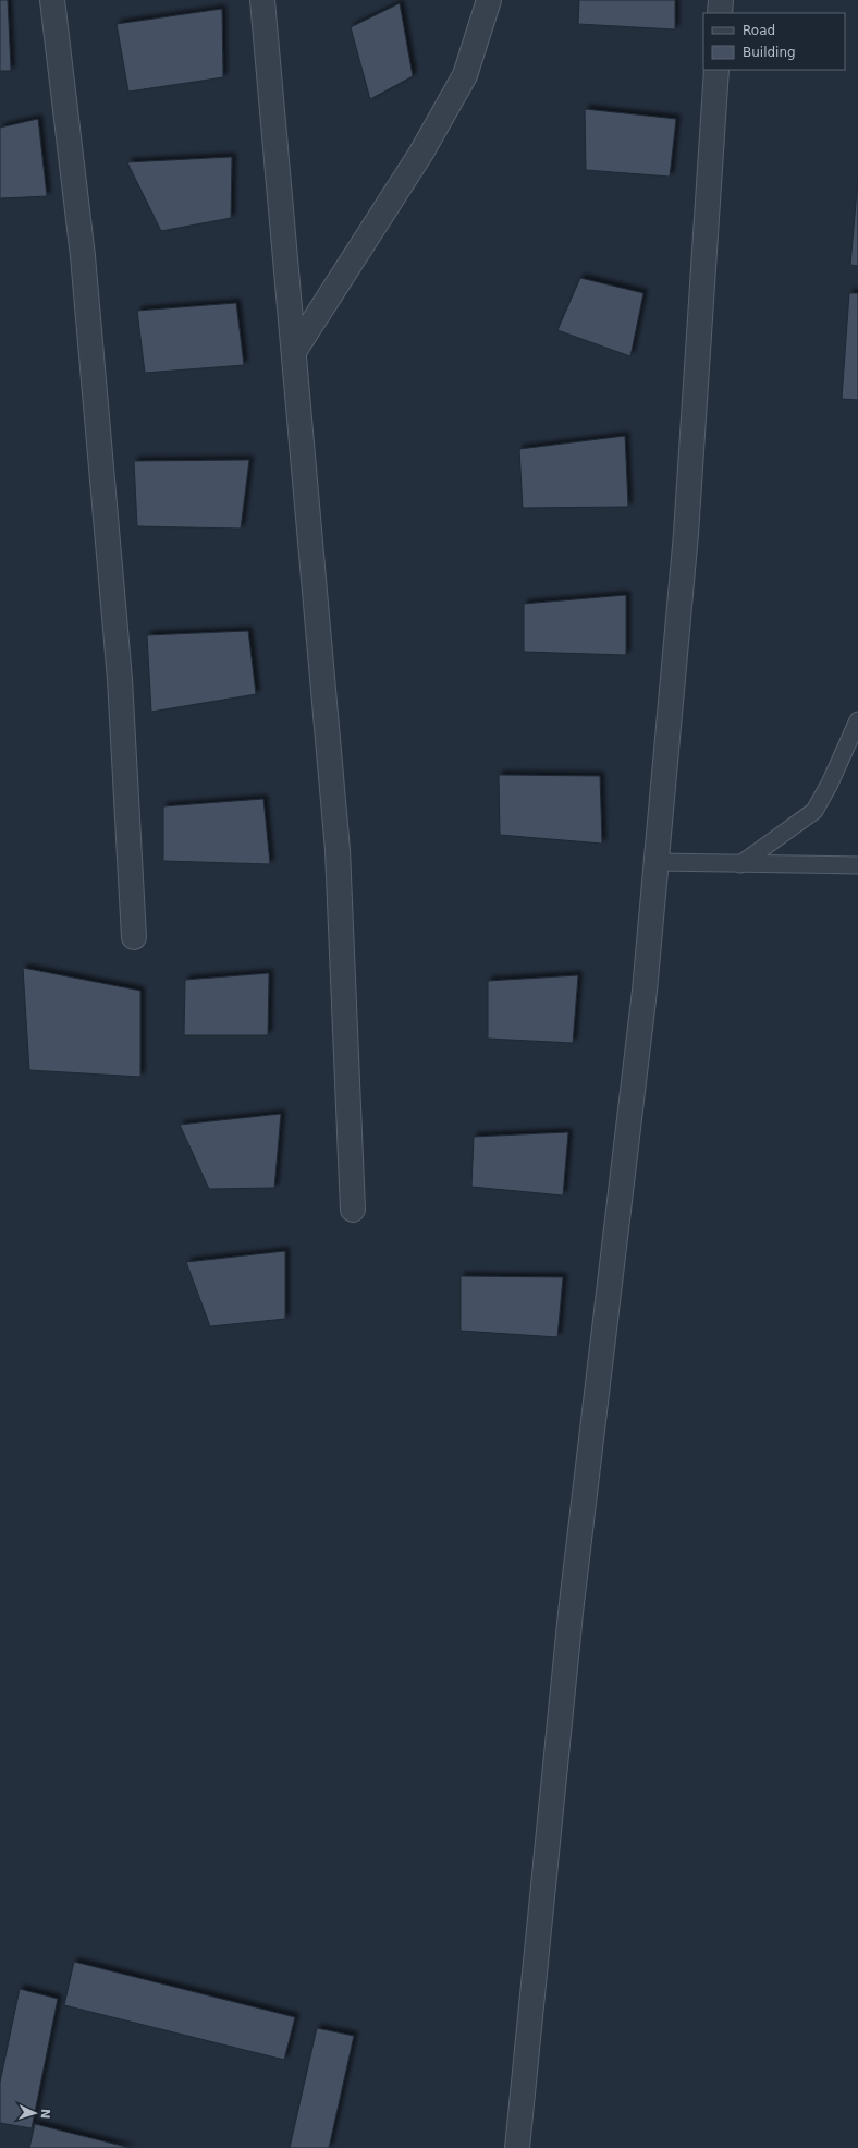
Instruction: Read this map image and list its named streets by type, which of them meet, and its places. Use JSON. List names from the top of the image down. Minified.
{"legend":["Road","Building"],"north":"right"}
